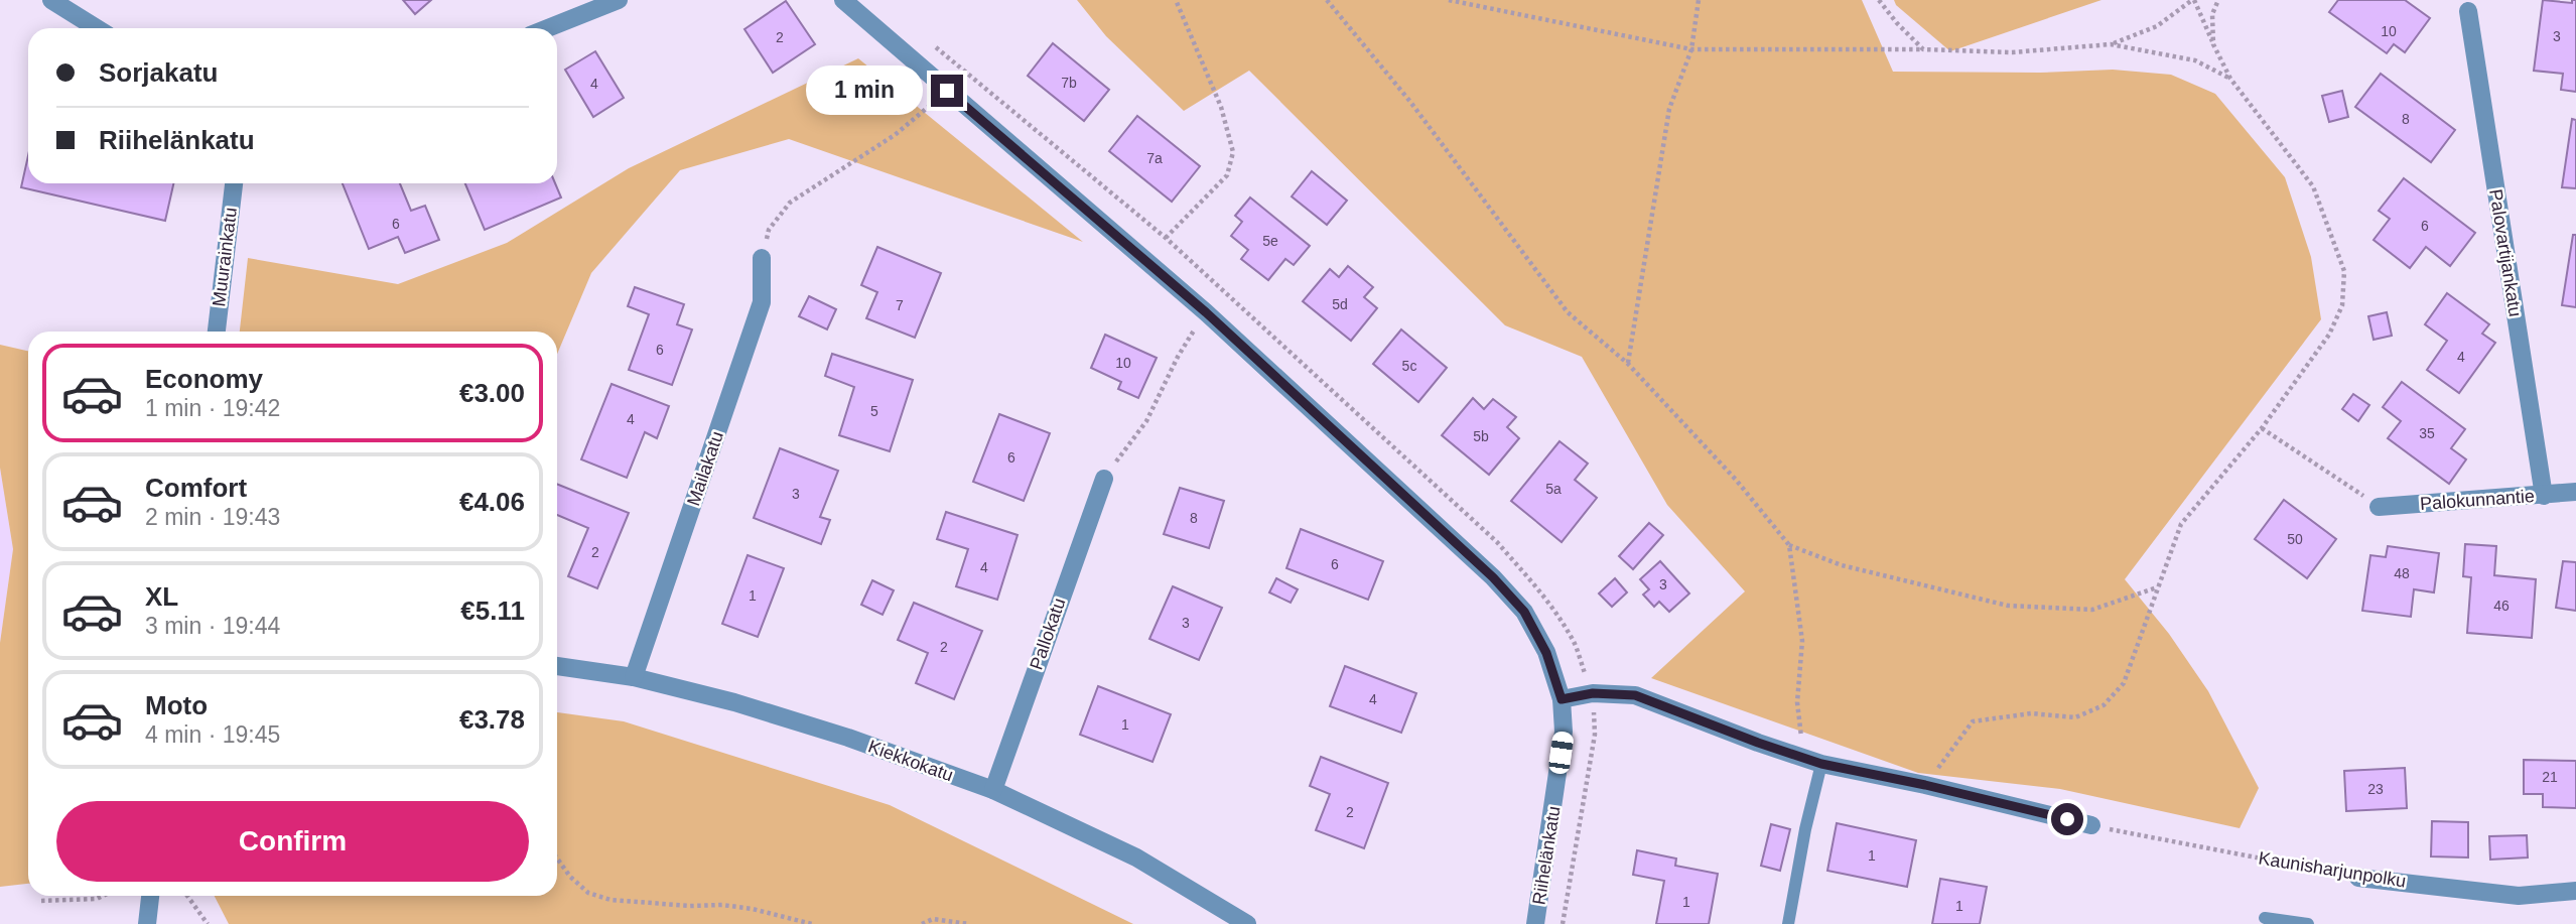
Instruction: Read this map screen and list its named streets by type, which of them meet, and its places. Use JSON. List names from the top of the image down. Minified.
{"streets":{"street":["Palovartijankatu","Muurainkatu","Mailakatu","Palokunnantie","Pallokatu","Kiekkokatu","Riihelänkatu","Kaunisharjunpolku"]},"crossings":[["Palovartijankatu","Palokunnantie"],["Mailakatu","Kiekkokatu"],["Pallokatu","Kiekkokatu"]],"house_numbers":["10","3","2","7b","4","8","7a","6","6","5e","5d","7","6","4","10","5c","5","4","35","5b","6","5a","3","8","50","2","6","4","48","3","1","46","3","2","4","1","21","23","2","1","1","1"],"page":{"banner":["Sorjakatu","Riihelänkatu"],"bubble":"1 min","list":[{"name":"Economy","note":"1 min · 19:42","value":"€3.00"},{"name":"Comfort","note":"2 min · 19:43","value":"€4.06"},{"name":"XL","note":"3 min · 19:44","value":"€5.11"},{"name":"Moto","note":"4 min · 19:45","value":"€3.78"}],"buttons":"Confirm"}}
